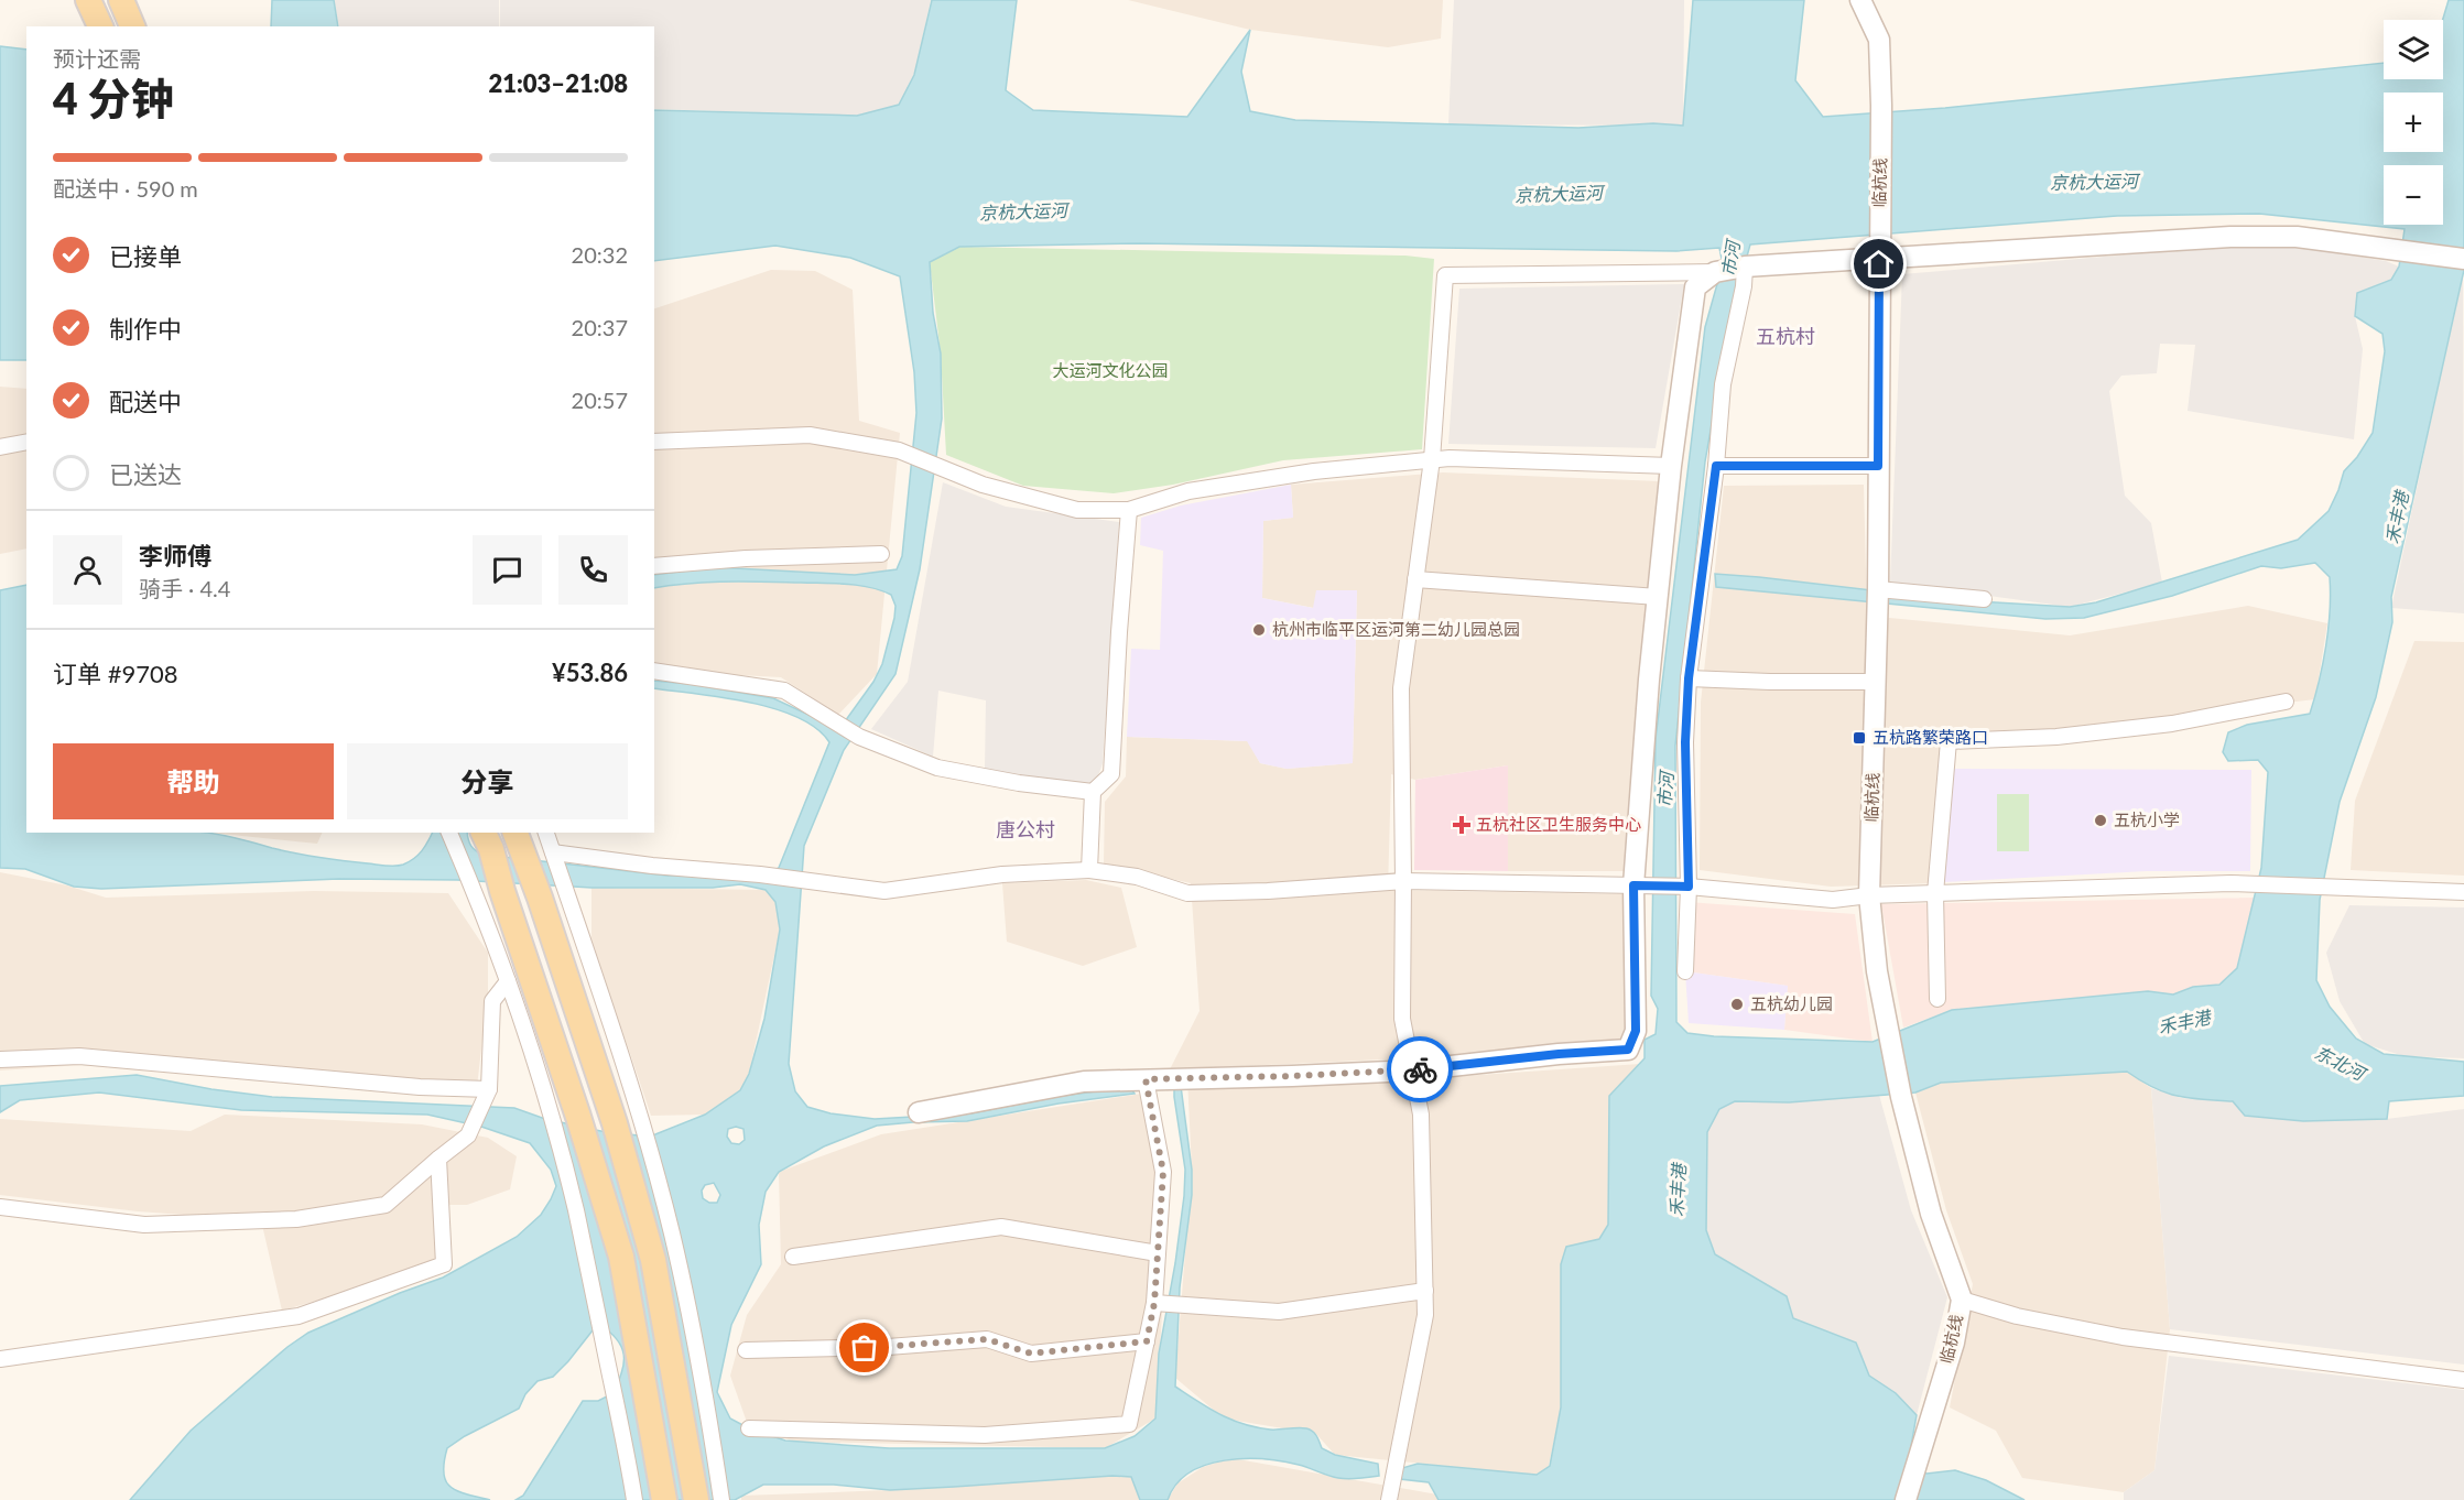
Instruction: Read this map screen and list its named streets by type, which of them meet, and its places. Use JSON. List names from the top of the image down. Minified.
{"streets":{"street":["临杭线"]},"districts":["五杭村","唐公村"],"water":["京杭大运河","市河","禾丰港","东北河"],"parks":["大运河文化公园"],"places":{"other":["杭州市临平区运河第二幼儿园总园","五杭小学","五杭幼儿园"],"transit":["五杭路繁荣路口"],"health":["五杭社区卫生服务中心"]},"page":{"map_buttons":["+","−"],"heading":["4 分钟","预计还需","21:03–21:08"],"panel":["李师傅","骑手 · 4.4","订单 #9708","¥53.86"],"bar":"配送中 · 590 m","list":[["已接单","20:32"],["制作中","20:37"],["配送中","20:57"],"已送达"],"buttons":["帮助","分享"]}}
